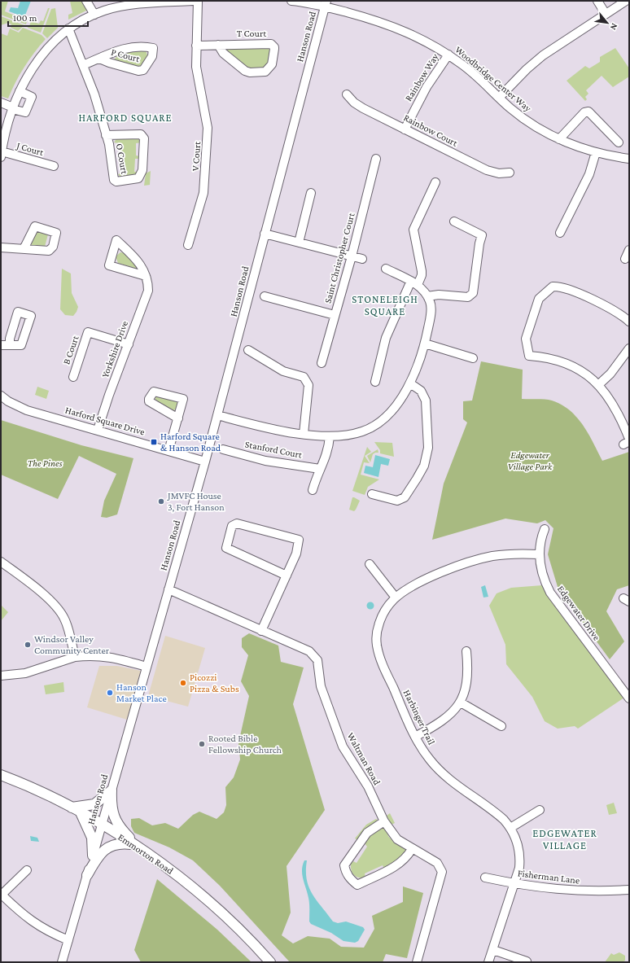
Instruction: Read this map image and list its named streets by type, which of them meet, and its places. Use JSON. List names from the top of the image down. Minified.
{"streets":{"main road":["Emmorton Road"],"street":["T Court","Hanson Road","P Court","Rainbow Way","Woodbridge Center Way","Rainbow Court","J Court","V Court","O Court","Saint Christopher Court","Yorkshire Drive","B Court","Harford Square Drive","Stanford Court","Edgewater Drive","Harbinger Trail","Waltman Road","Fisherman Lane"]},"crossings":[["T Court","V Court"],["Hanson Road","Woodbridge Center Way"],["Hanson Road","Harford Square Drive"],["Hanson Road","Waltman Road"],["Hanson Road","Emmorton Road"],["P Court","O Court"],["Rainbow Way","Woodbridge Center Way"],["Rainbow Way","Rainbow Court"],["Yorkshire Drive","B Court"],["Yorkshire Drive","Harford Square Drive"],["Edgewater Drive","Harbinger Trail"],["Harbinger Trail","Fisherman Lane"]],"districts":["HARFORD SQUARE","STONELEIGH SQUARE","EDGEWATER VILLAGE"],"parks":["Edgewater Village Park","The Pines"],"places":{"transit":["Harford Square & Hanson Road"],"other":["JMVFC House 3, Fort Hanson","Windsor Valley Community Center","Picozzi Pizza & Subs","Hanson Market Place","Rooted Bible Fellowship Church"]},"scale_bar":"100 m","north":"bottom right"}
